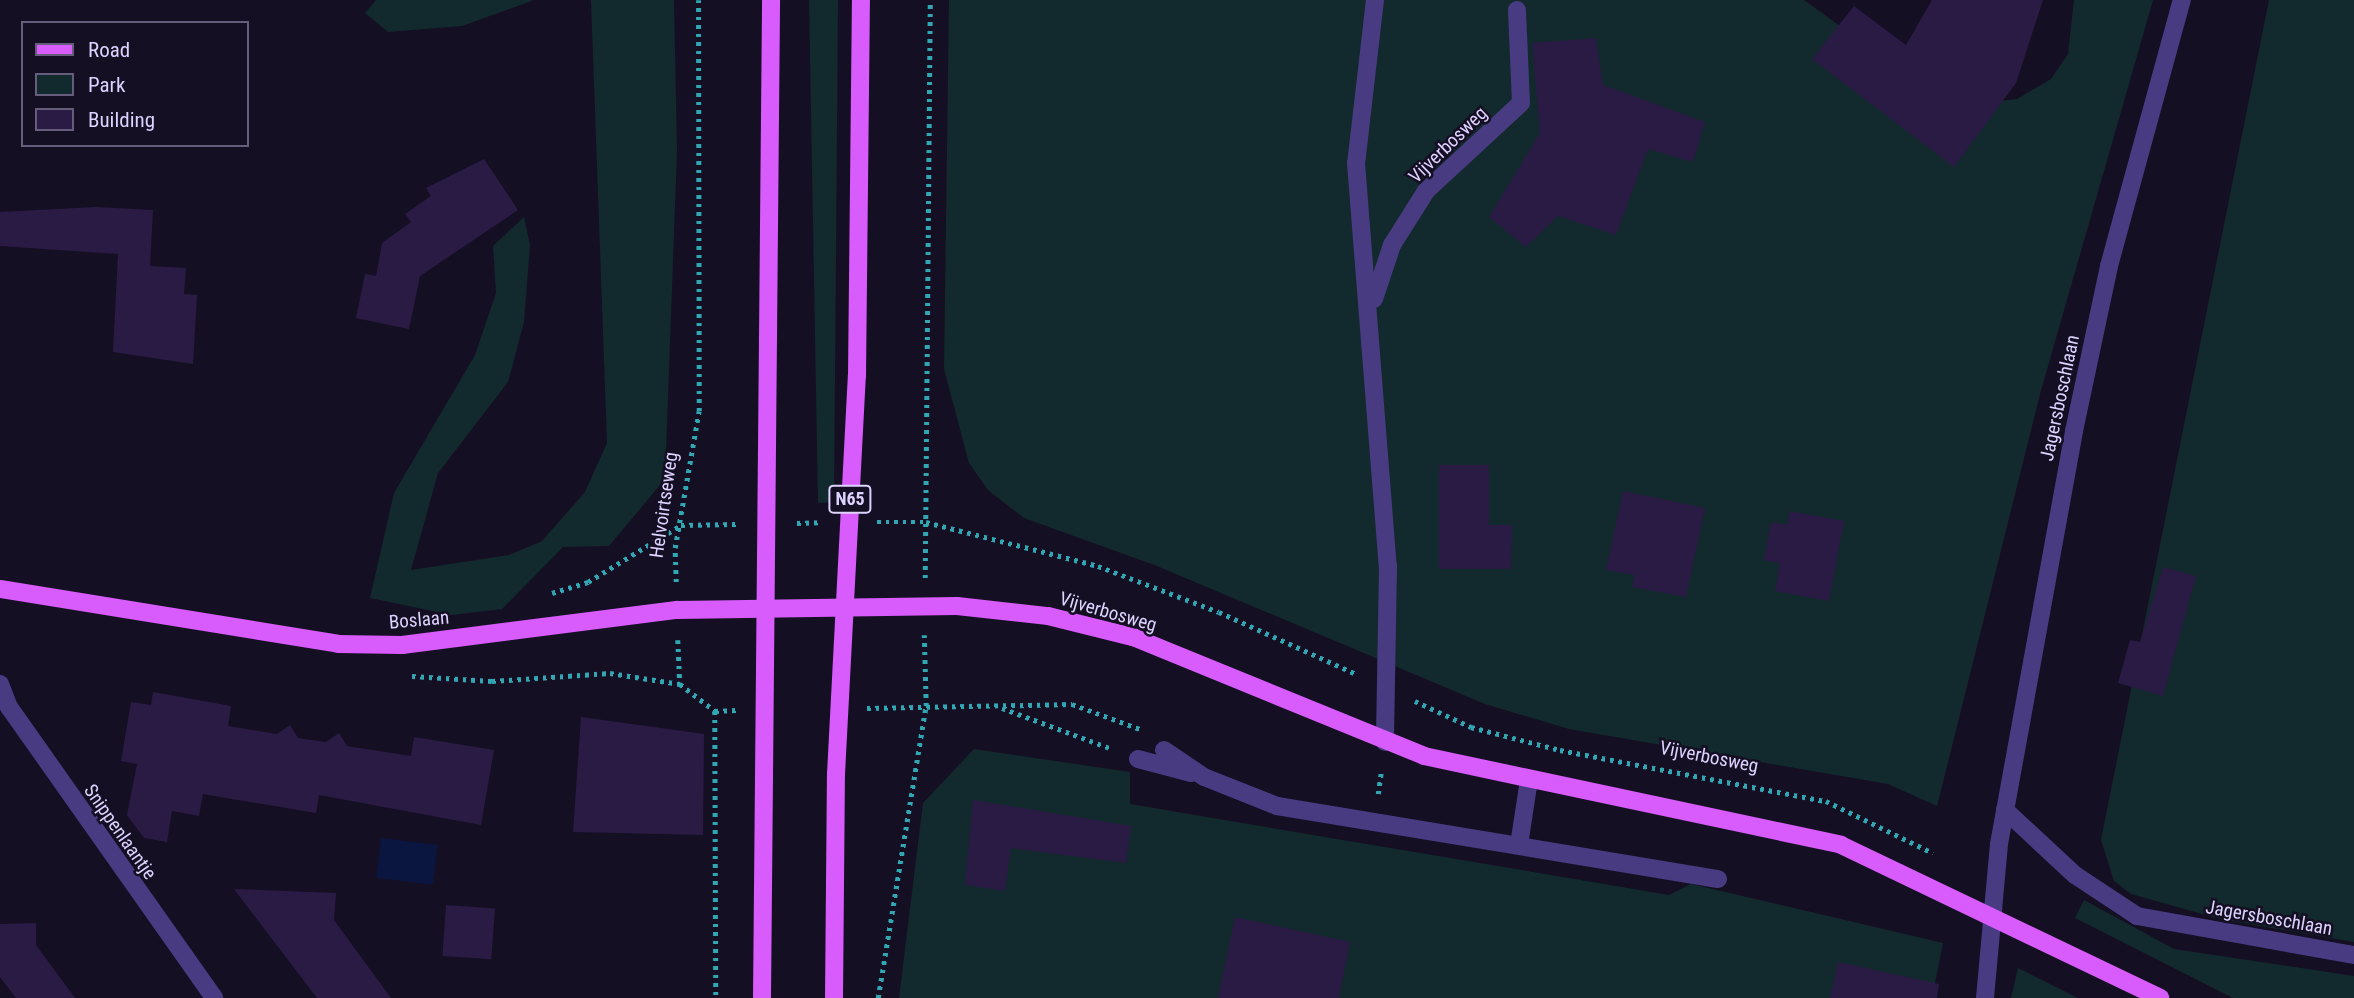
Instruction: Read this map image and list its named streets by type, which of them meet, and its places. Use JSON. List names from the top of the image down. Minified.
{"streets":{"main road":["Vijverbosweg","N65","Boslaan"],"street":["Jagersboschlaan","Snippenlaantje"],"path":["Helvoirtseweg"]},"crossings":[["Vijverbosweg","Jagersboschlaan"],["Vijverbosweg","N65"],["Vijverbosweg","Helvoirtseweg"],["Vijverbosweg","Boslaan"],["N65","Boslaan"],["Helvoirtseweg","Boslaan"]],"legend":["Road","Park","Building"]}
